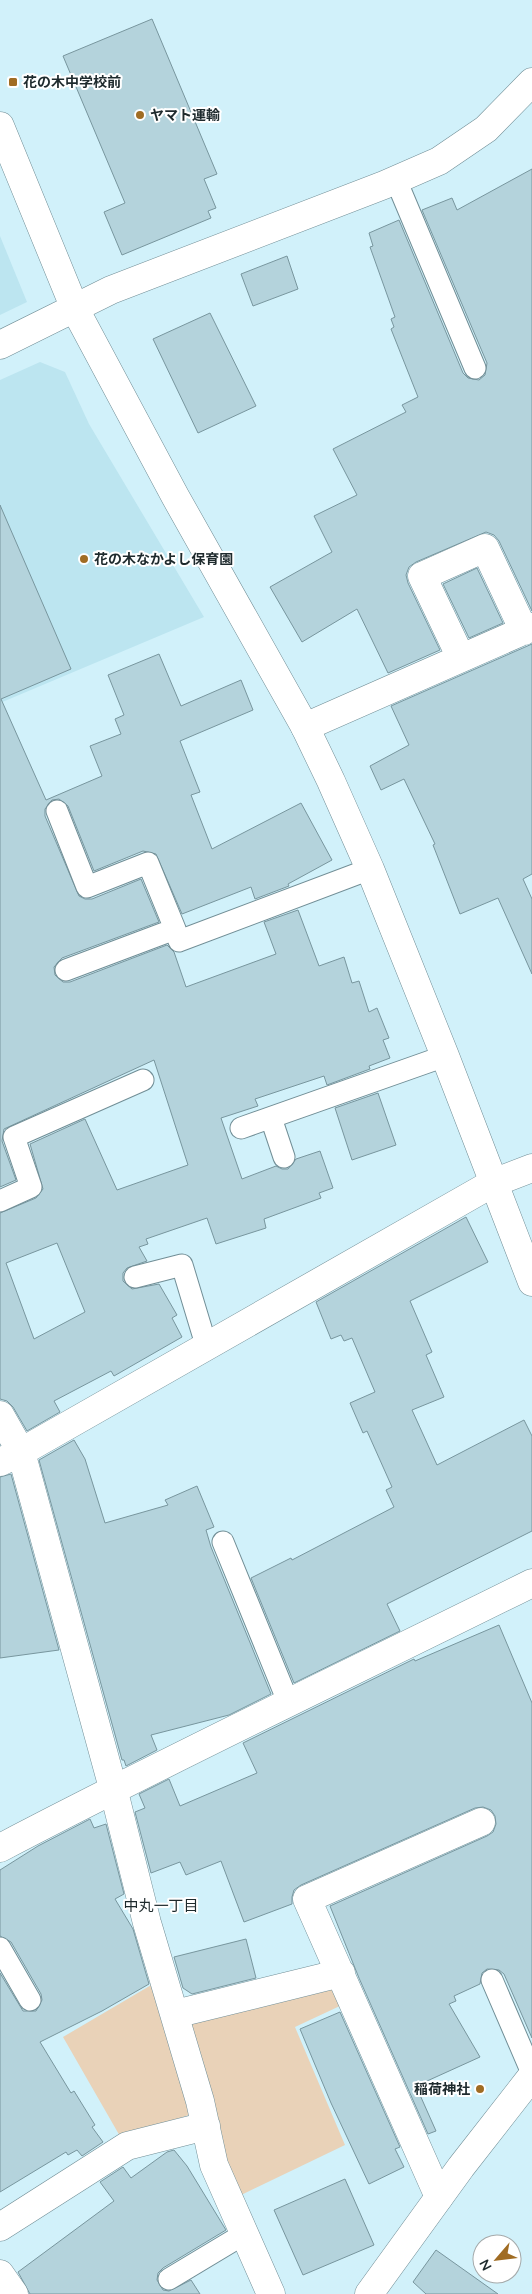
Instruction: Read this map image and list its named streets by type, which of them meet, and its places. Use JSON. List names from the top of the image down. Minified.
{"districts":["中丸一丁目"],"places":{"transit":["花の木中学校前"],"other":["ヤマト運輸","花の木なかよし保育園","稲荷神社"]},"north":"bottom left"}
